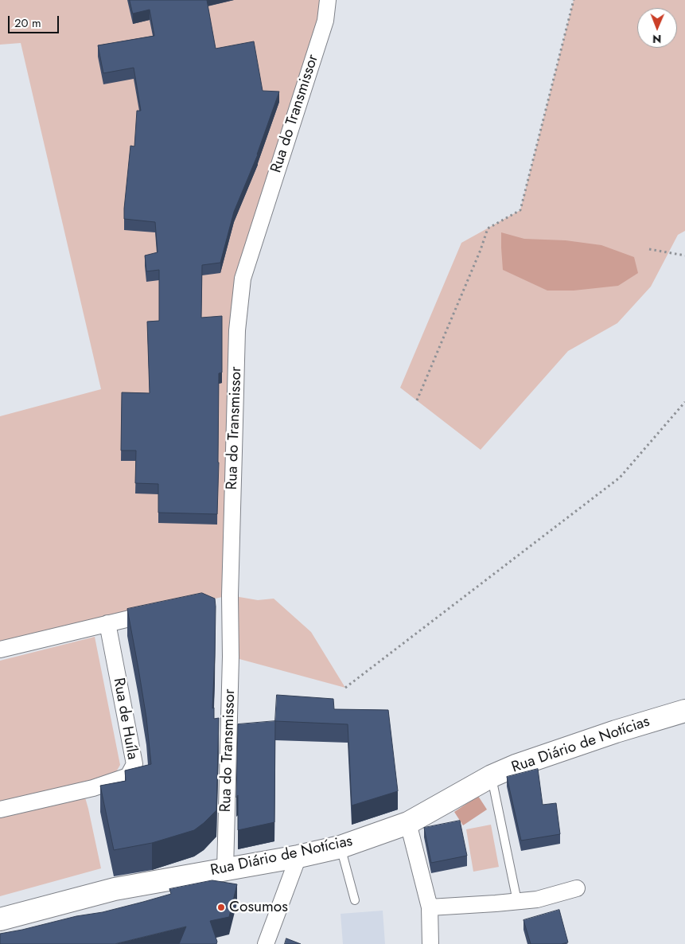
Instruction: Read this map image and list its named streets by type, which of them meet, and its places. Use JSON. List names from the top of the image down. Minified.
{"streets":{"main road":["Rua Diário de Notícias"],"street":["Rua do Transmissor","Rua de Huíla"]},"crossings":[["Rua do Transmissor","Rua Diário de Notícias"]],"places":["Cosumos"],"scale_bar":"20 m","north":"bottom"}
